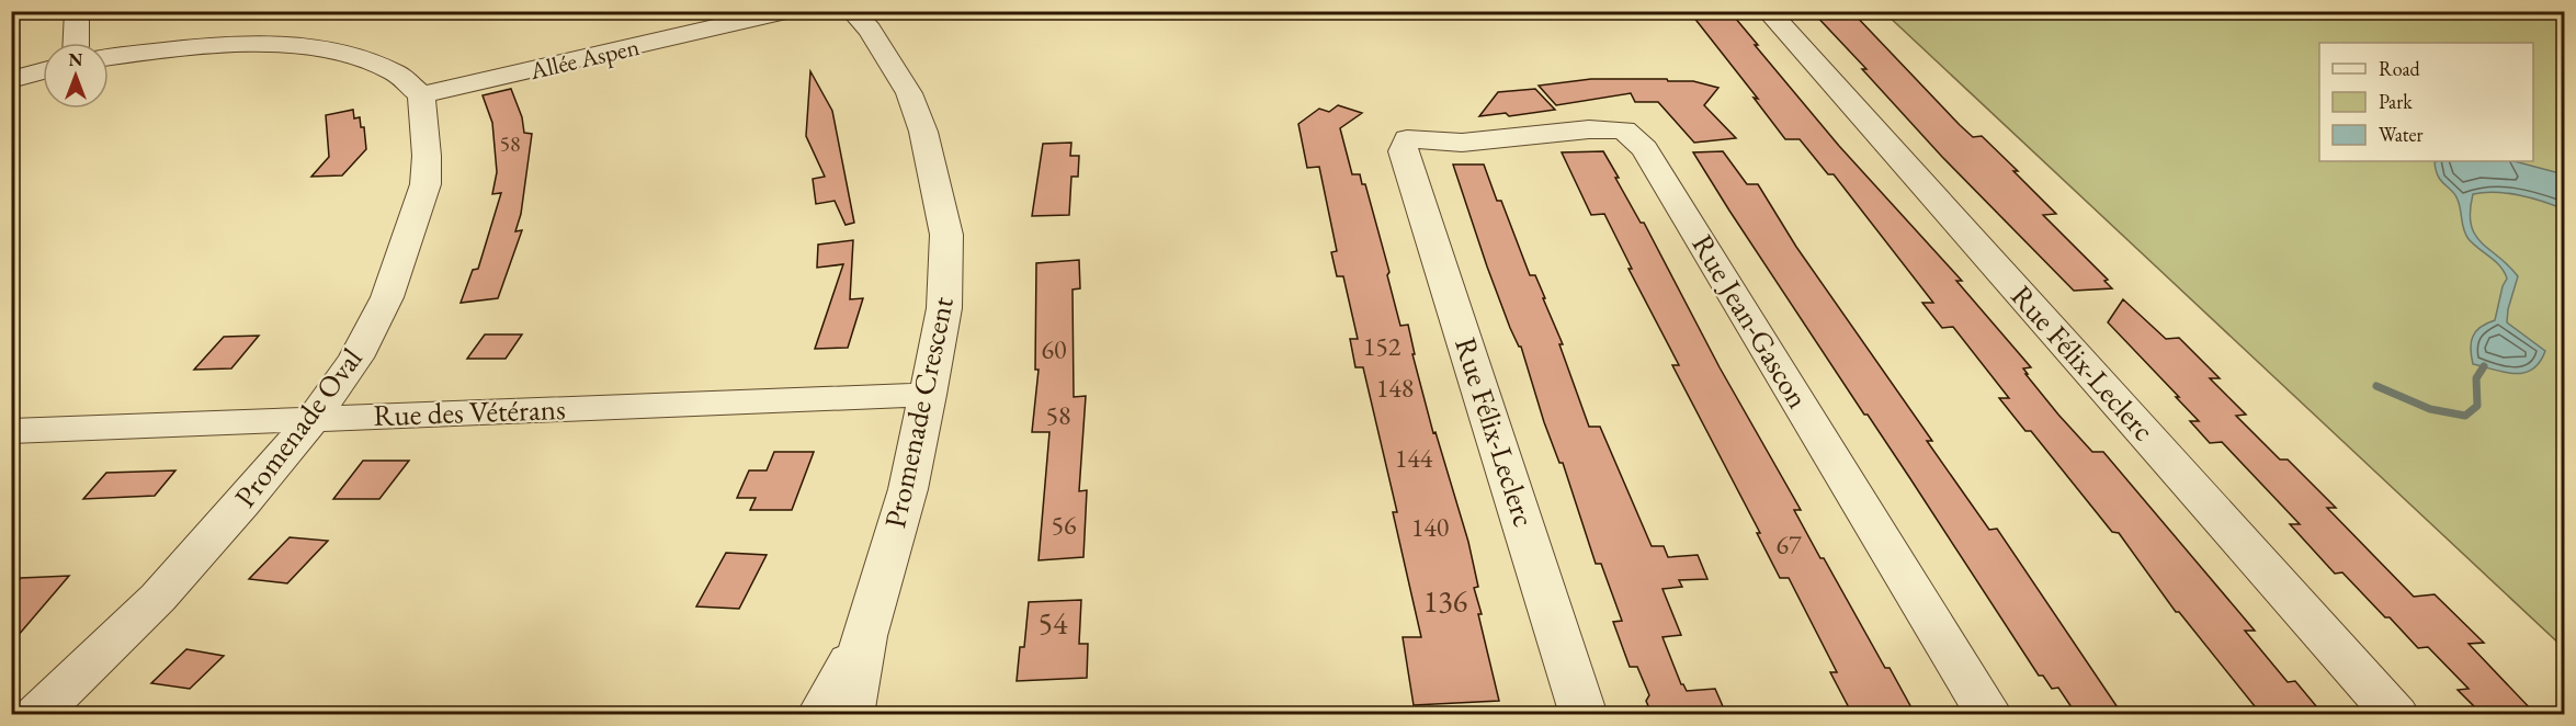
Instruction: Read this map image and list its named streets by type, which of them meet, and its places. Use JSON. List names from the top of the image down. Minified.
{"streets":{"street":["Allée Aspen","Rue Jean-Gascon","Rue Félix-Leclerc","Rue des Vétérans","Promenade Crescent","Promenade Oval"]},"crossings":[["Allée Aspen","Promenade Oval"],["Rue Jean-Gascon","Rue Félix-Leclerc"],["Rue des Vétérans","Promenade Crescent"],["Rue des Vétérans","Promenade Oval"]],"house_numbers":["58","152","60","148","58","144","56","140","67","136","54"],"legend":["Road","Park","Water"],"north":"top"}
